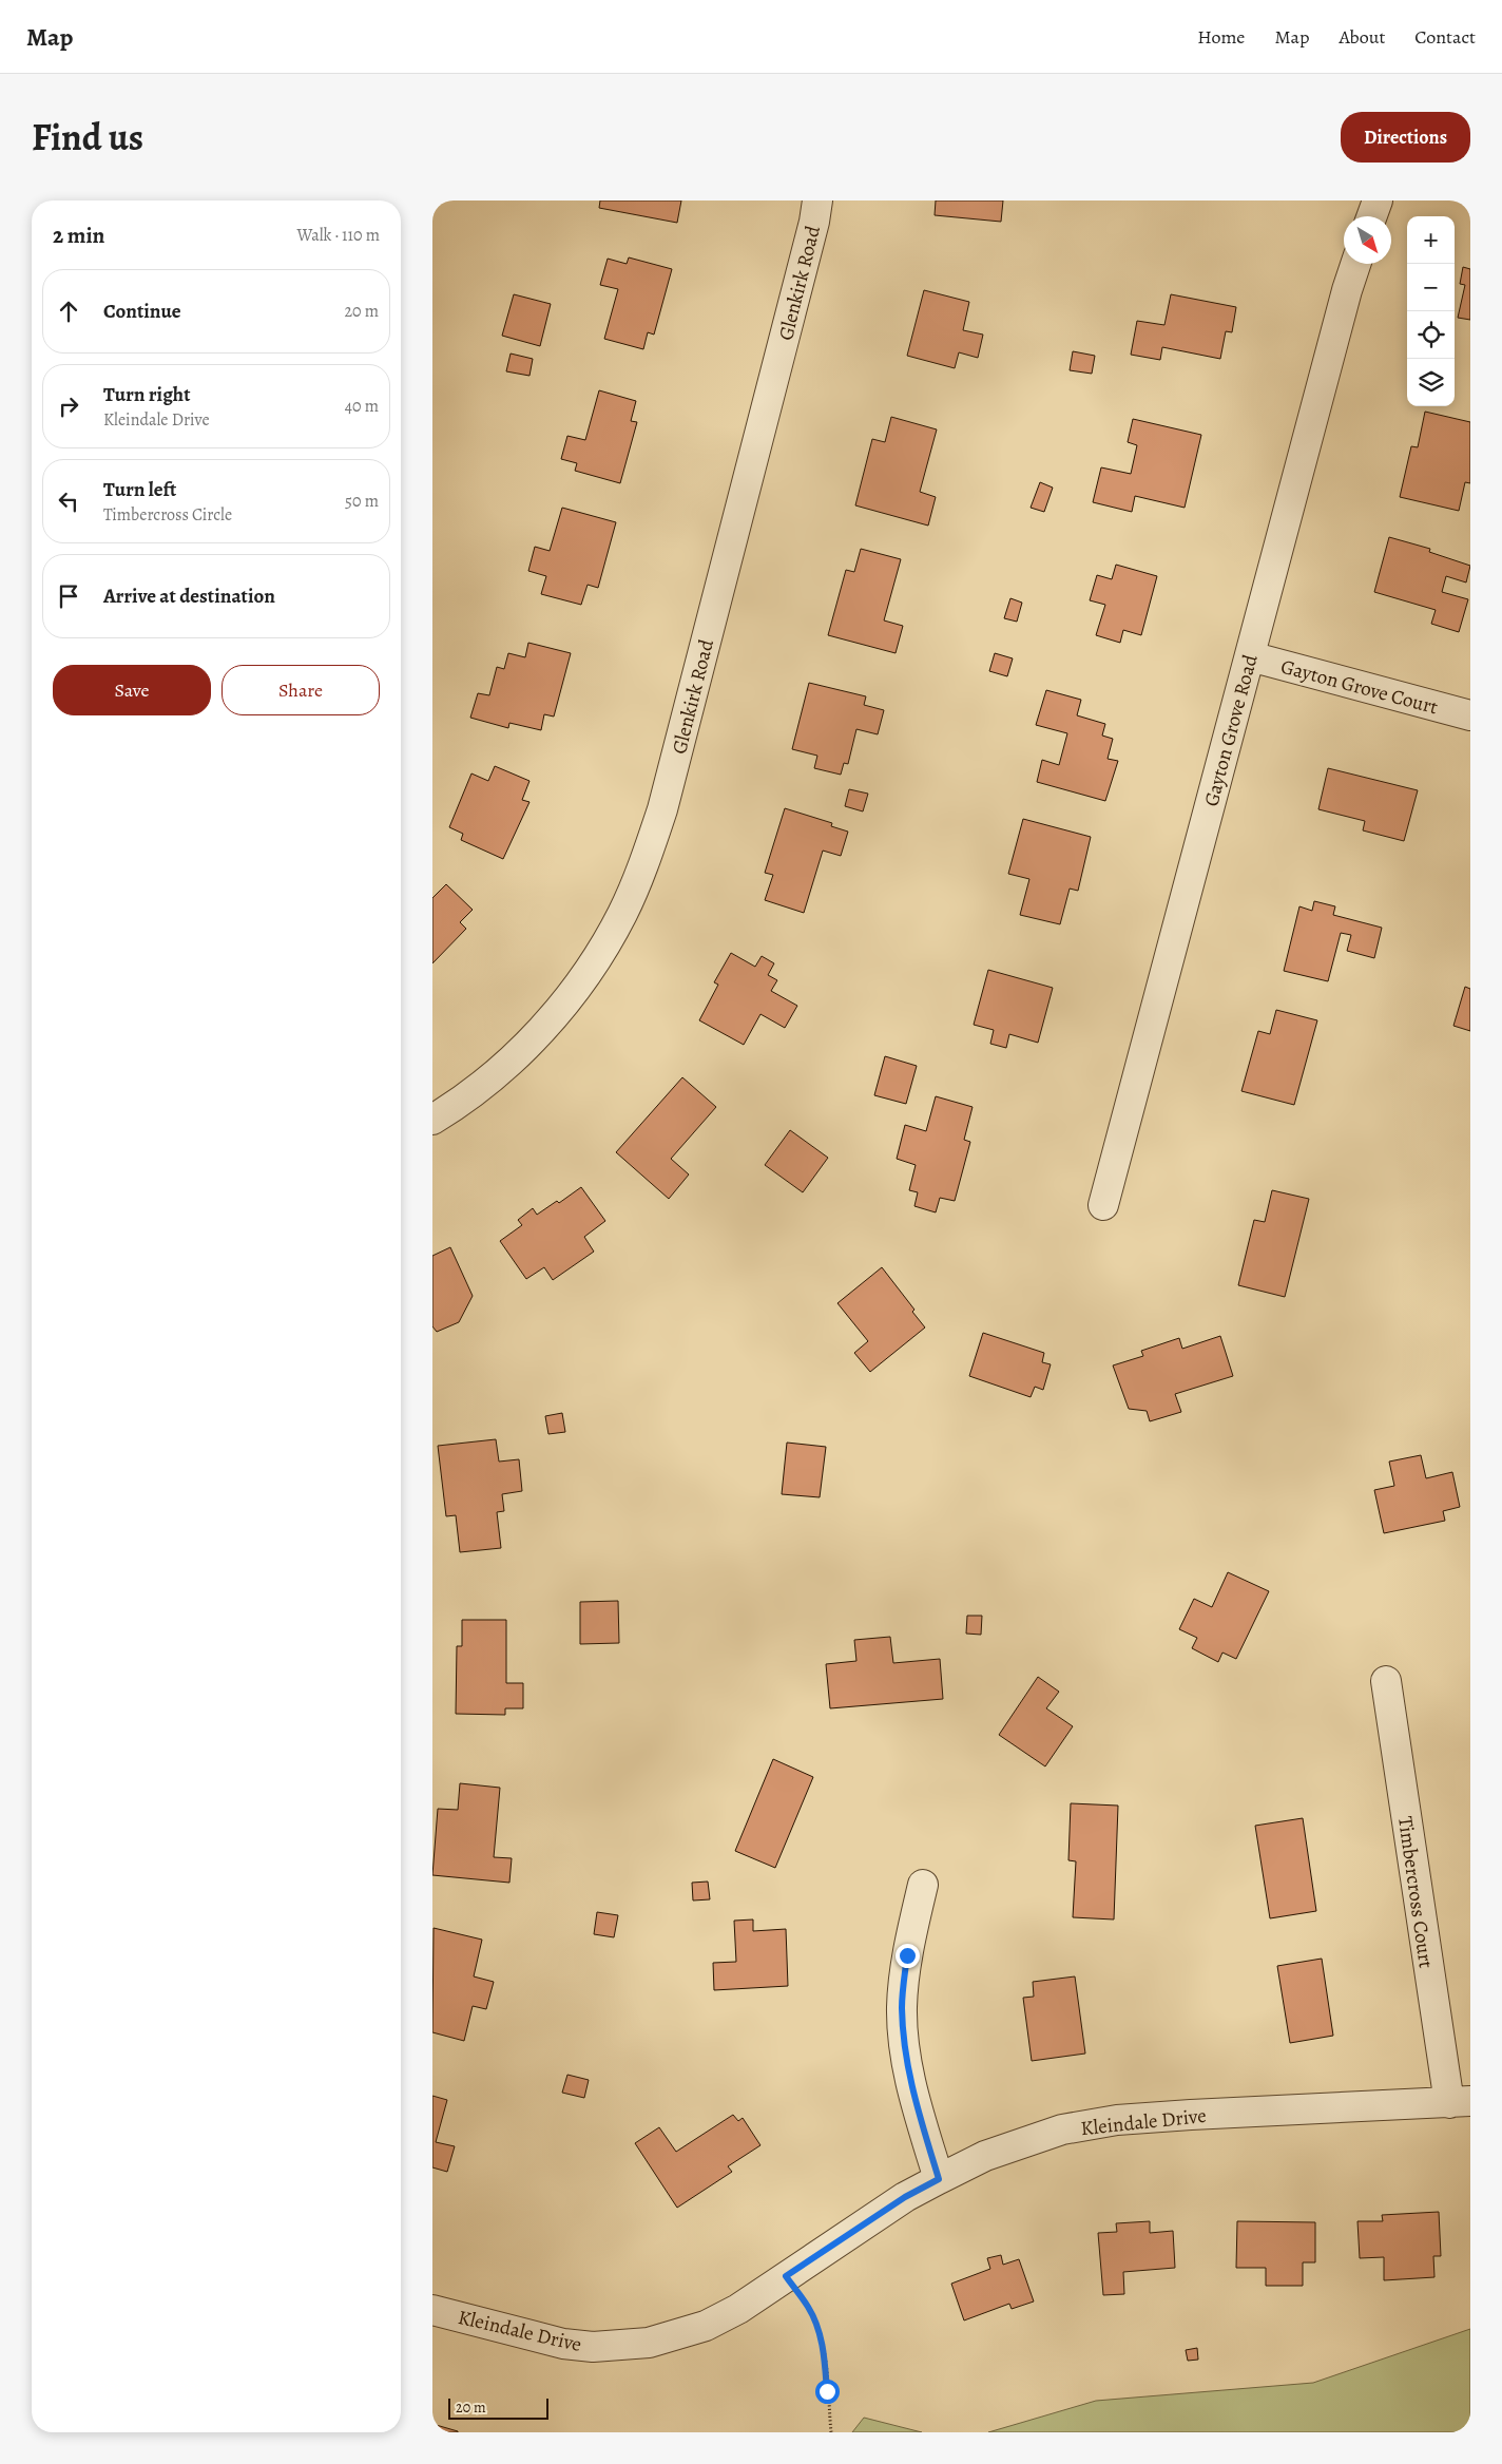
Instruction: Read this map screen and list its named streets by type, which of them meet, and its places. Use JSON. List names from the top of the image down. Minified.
{"streets":{"street":["Glenkirk Road","Gayton Grove Court","Gayton Grove Road","Timbercross Court","Kleindale Drive"]},"crossings":[["Gayton Grove Court","Gayton Grove Road"],["Timbercross Court","Kleindale Drive"]],"scale_bar":"20 m","north":"bottom right","page":{"header":"Map","nav":["Home","Map","About","Contact"],"title":"Find us","buttons":["Directions",["Save","Share"]],"heading":["2 min","Walk · 110 m"],"map_buttons":["+","−"],"list":[["Continue","20 m"],["Turn right","Kleindale Drive","40 m"],["Turn left","Timbercross Circle","50 m"],"Arrive at destination"],"scale":"20 m"}}
